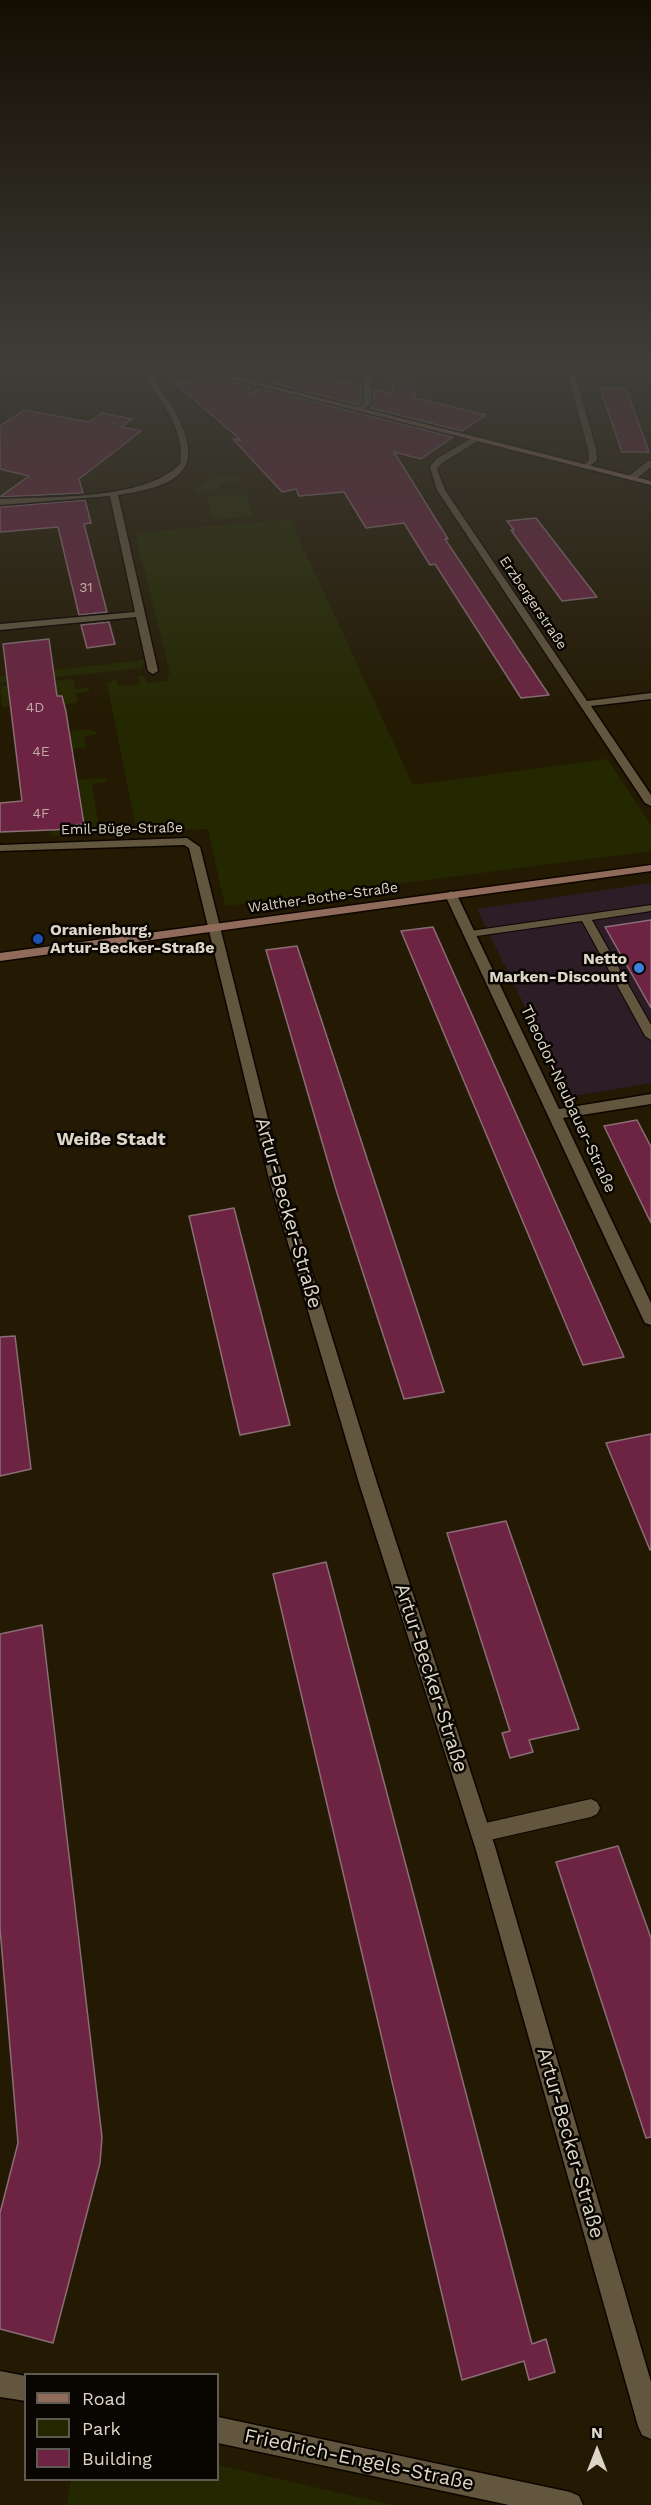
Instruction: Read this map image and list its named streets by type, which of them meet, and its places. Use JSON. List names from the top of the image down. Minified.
{"streets":{"street":["Erzbergerstraße","Emil-Büge-Straße","Walther-Bothe-Straße","Theodor-Neubauer-Straße","Artur-Becker-Straße","Friedrich-Engels-Straße"]},"crossings":[["Emil-Büge-Straße","Walther-Bothe-Straße"],["Emil-Büge-Straße","Artur-Becker-Straße"],["Walther-Bothe-Straße","Theodor-Neubauer-Straße"],["Walther-Bothe-Straße","Artur-Becker-Straße"]],"districts":["Weiße Stadt"],"places":["Oranienburg, Artur-Becker-Straße","Netto Marken-Discount"],"house_numbers":["31","4D","4E","4F"],"legend":["Road","Park","Building"],"north":"top"}
